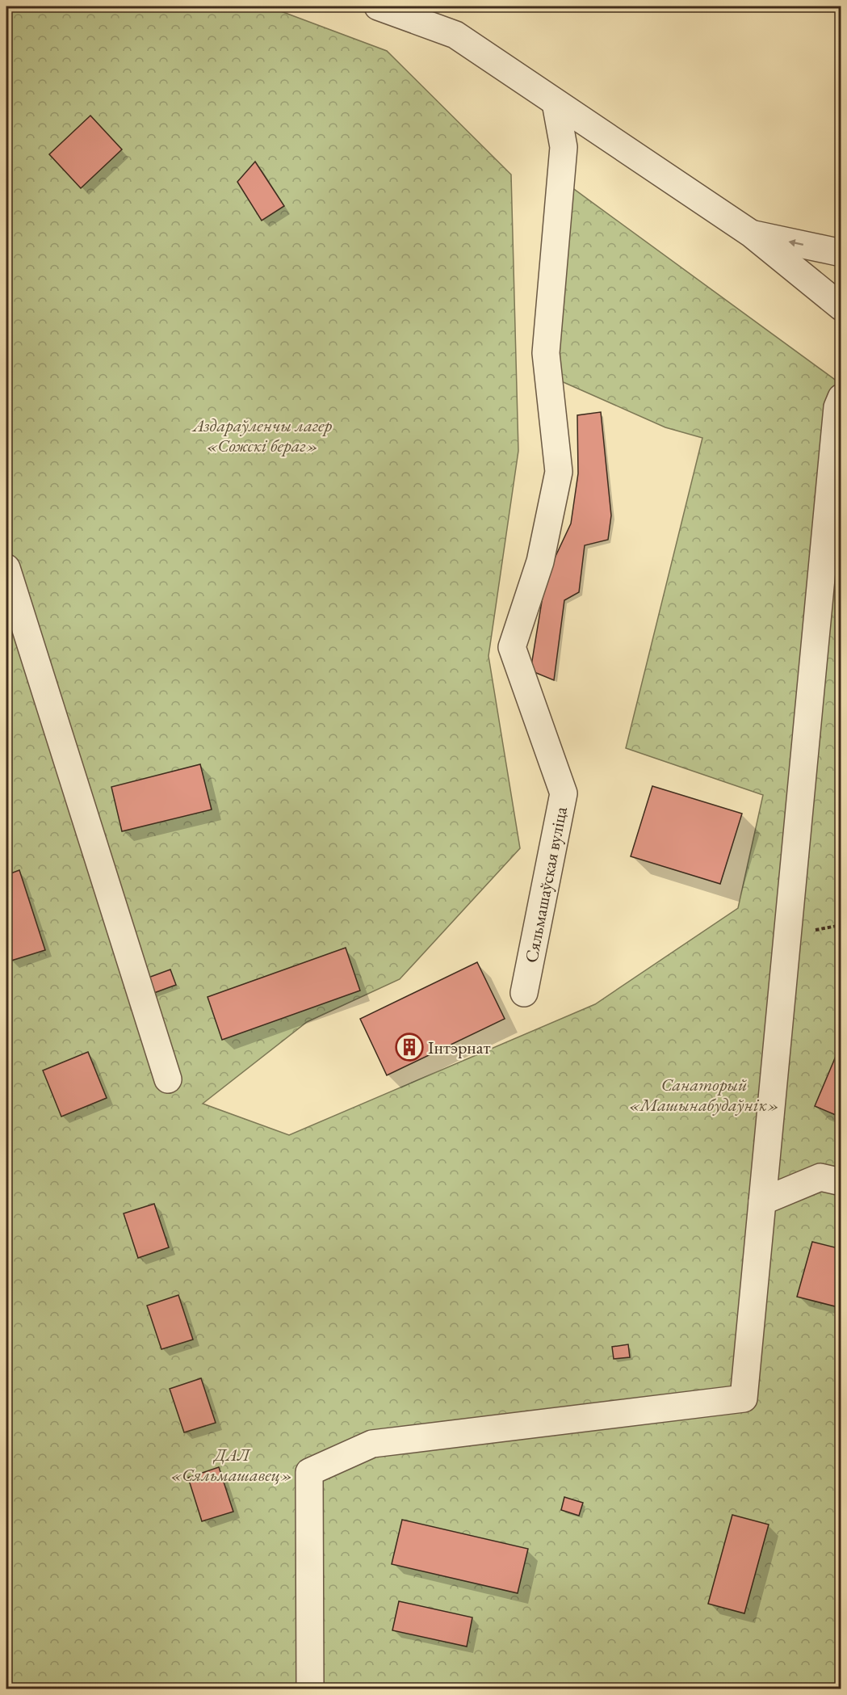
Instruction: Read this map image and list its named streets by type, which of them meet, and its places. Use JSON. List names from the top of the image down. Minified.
{"streets":{"street":["Сяльмашаўская вуліца"]},"parks":["Аздараўленчы лагер «Сожскі бераг»","Санаторый «Машынабудаўнік»","ДАЛ «Сяльмашавец»"],"places":{"building":["Інтэрнат"]}}
